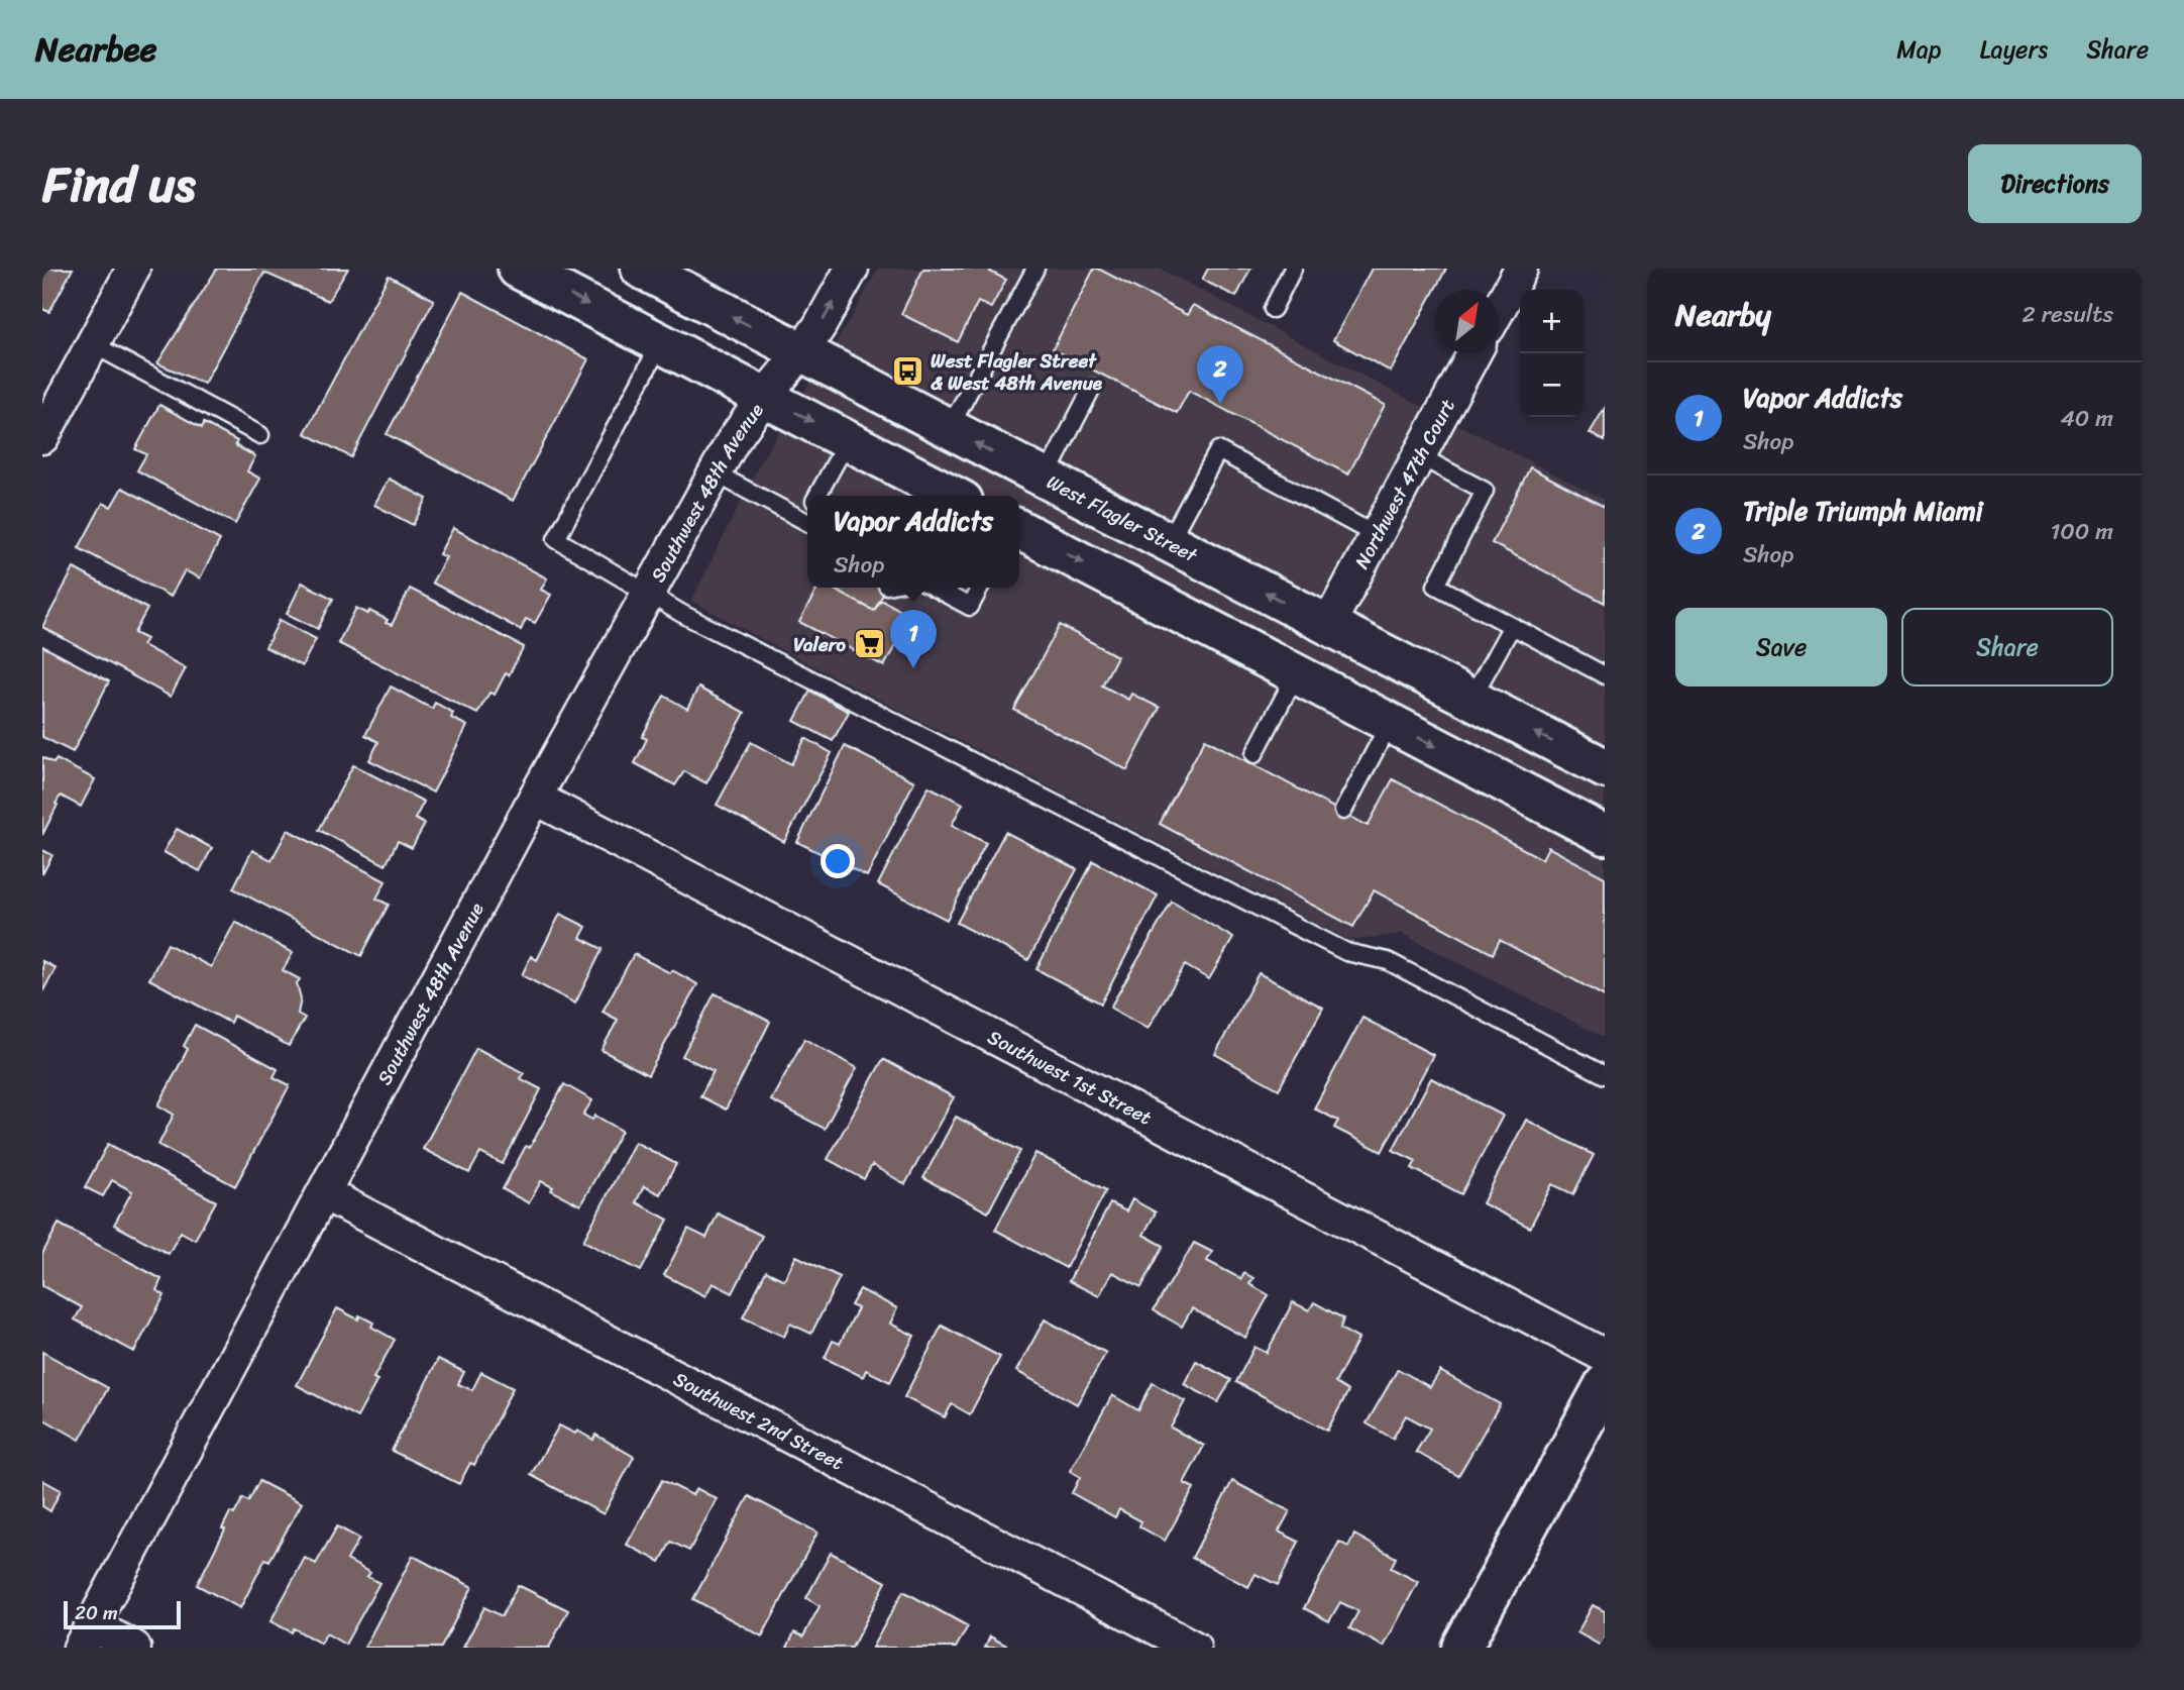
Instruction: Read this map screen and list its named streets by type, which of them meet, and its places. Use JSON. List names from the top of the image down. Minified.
{"streets":{"main road":["West Flagler Street"],"street":["Northwest 47th Court","Southwest 48th Avenue","Southwest 1st Street","Southwest 2nd Street"]},"crossings":[["Northwest 47th Court","West Flagler Street"],["Southwest 48th Avenue","West Flagler Street"],["Southwest 48th Avenue","Southwest 1st Street"],["Southwest 48th Avenue","Southwest 2nd Street"]],"places":{"bus stop":["West Flagler Street & West 48th Avenue"],"supermarket":["Valero"]},"scale_bar":"20 m","north":"top right","page":{"header":"Nearbee","nav":["Map","Layers","Share"],"title":"Find us","buttons":["Directions",["Save","Share"]],"heading":["Nearby","2 results"],"map_buttons":["+","−"],"pins":["2","1"],"list":[{"mark":"1","name":"Vapor Addicts","note":"Shop","value":"40 m"},{"mark":"2","name":"Triple Triumph Miami","note":"Shop","value":"100 m"}],"popup":["Vapor Addicts","Shop"],"scale":"20 m"}}
